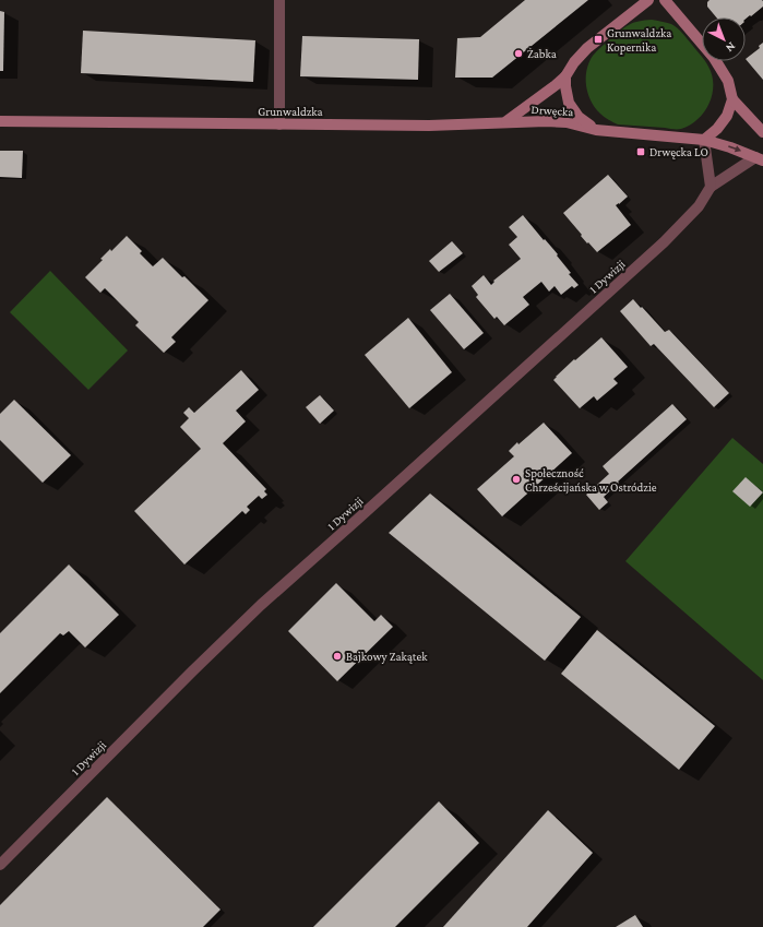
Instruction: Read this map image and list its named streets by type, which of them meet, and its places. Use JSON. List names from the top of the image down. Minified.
{"streets":{"street":["Drwęcka","Grunwaldzka","1 Dywizji"]},"crossings":[["Drwęcka","Grunwaldzka"]],"places":{"transit":["Grunwaldzka Kopernika","Drwęcka LO"],"other":["Żabka","Społeczność Chrześcijańska w Ostródzie","Bajkowy Zakątek"]},"north":"bottom right"}
